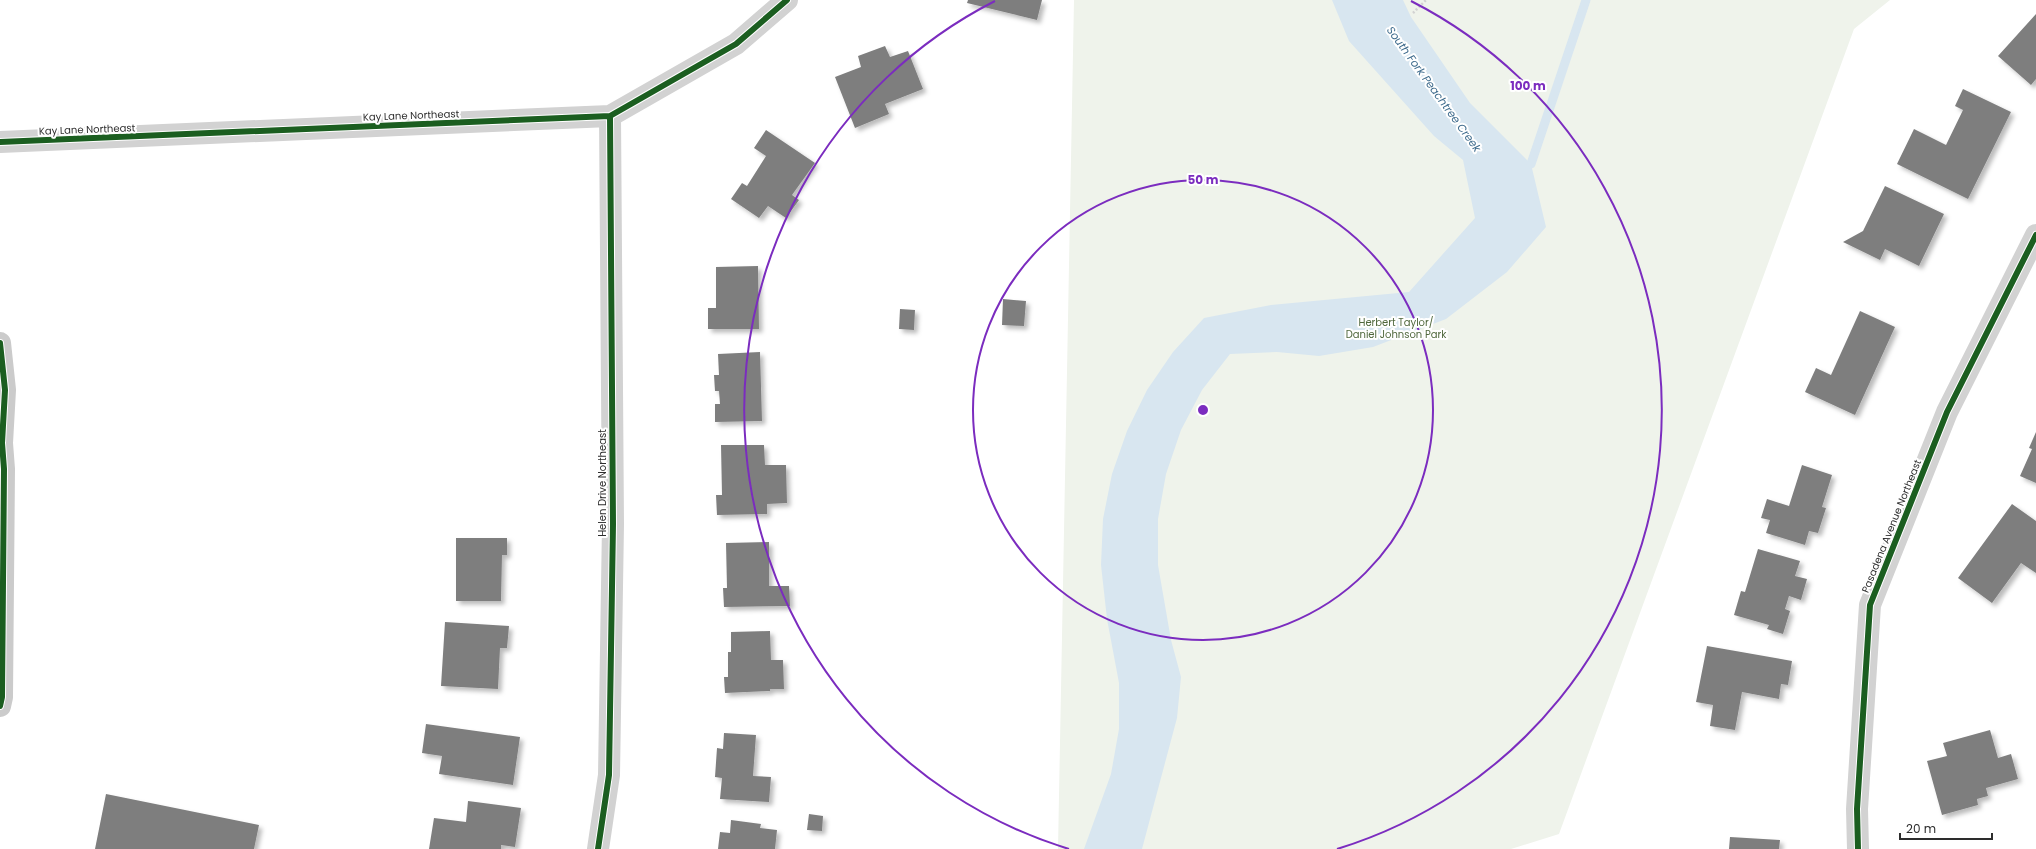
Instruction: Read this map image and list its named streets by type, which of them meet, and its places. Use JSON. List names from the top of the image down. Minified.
{"streets":{"street":["Kay Lane Northeast","Helen Drive Northeast","Pasadena Avenue Northeast"]},"crossings":[["Kay Lane Northeast","Helen Drive Northeast"]],"water":["South Fork Peachtree Creek"],"parks":["Herbert Taylor/ Daniel Johnson Park"],"scale_bar":"20 m","rings":["100 m","50 m"]}
